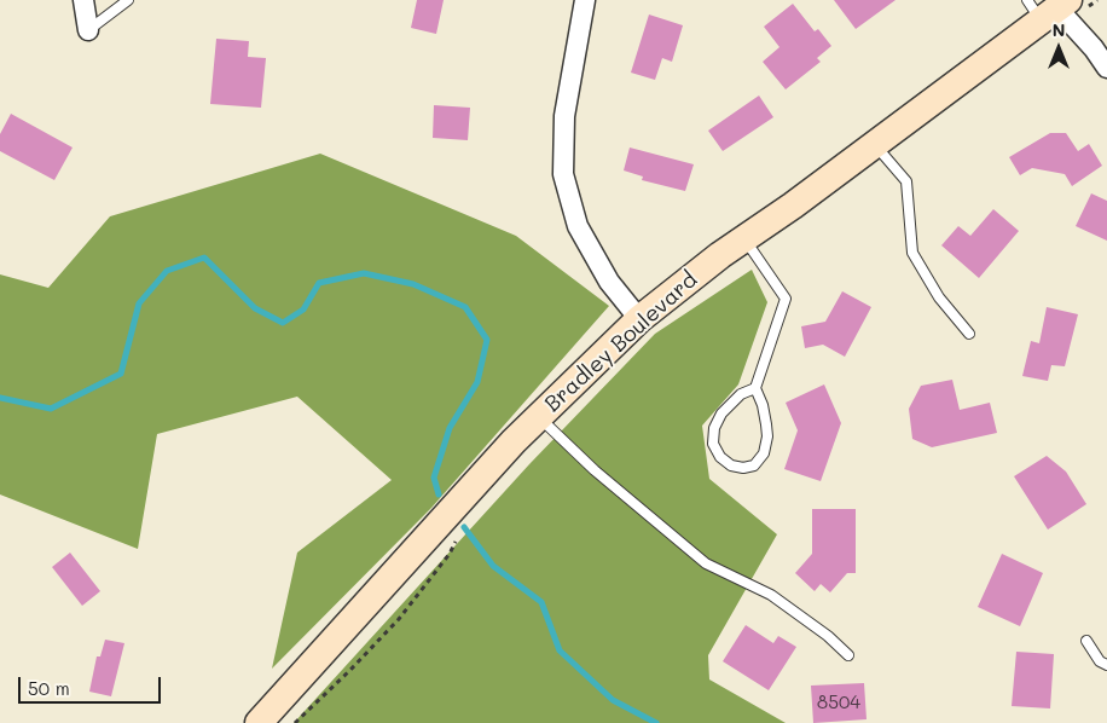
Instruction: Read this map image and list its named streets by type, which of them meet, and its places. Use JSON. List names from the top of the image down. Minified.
{"streets":{"main road":["Bradley Boulevard"]},"house_numbers":["8504"],"scale_bar":"50 m","north":"top"}
